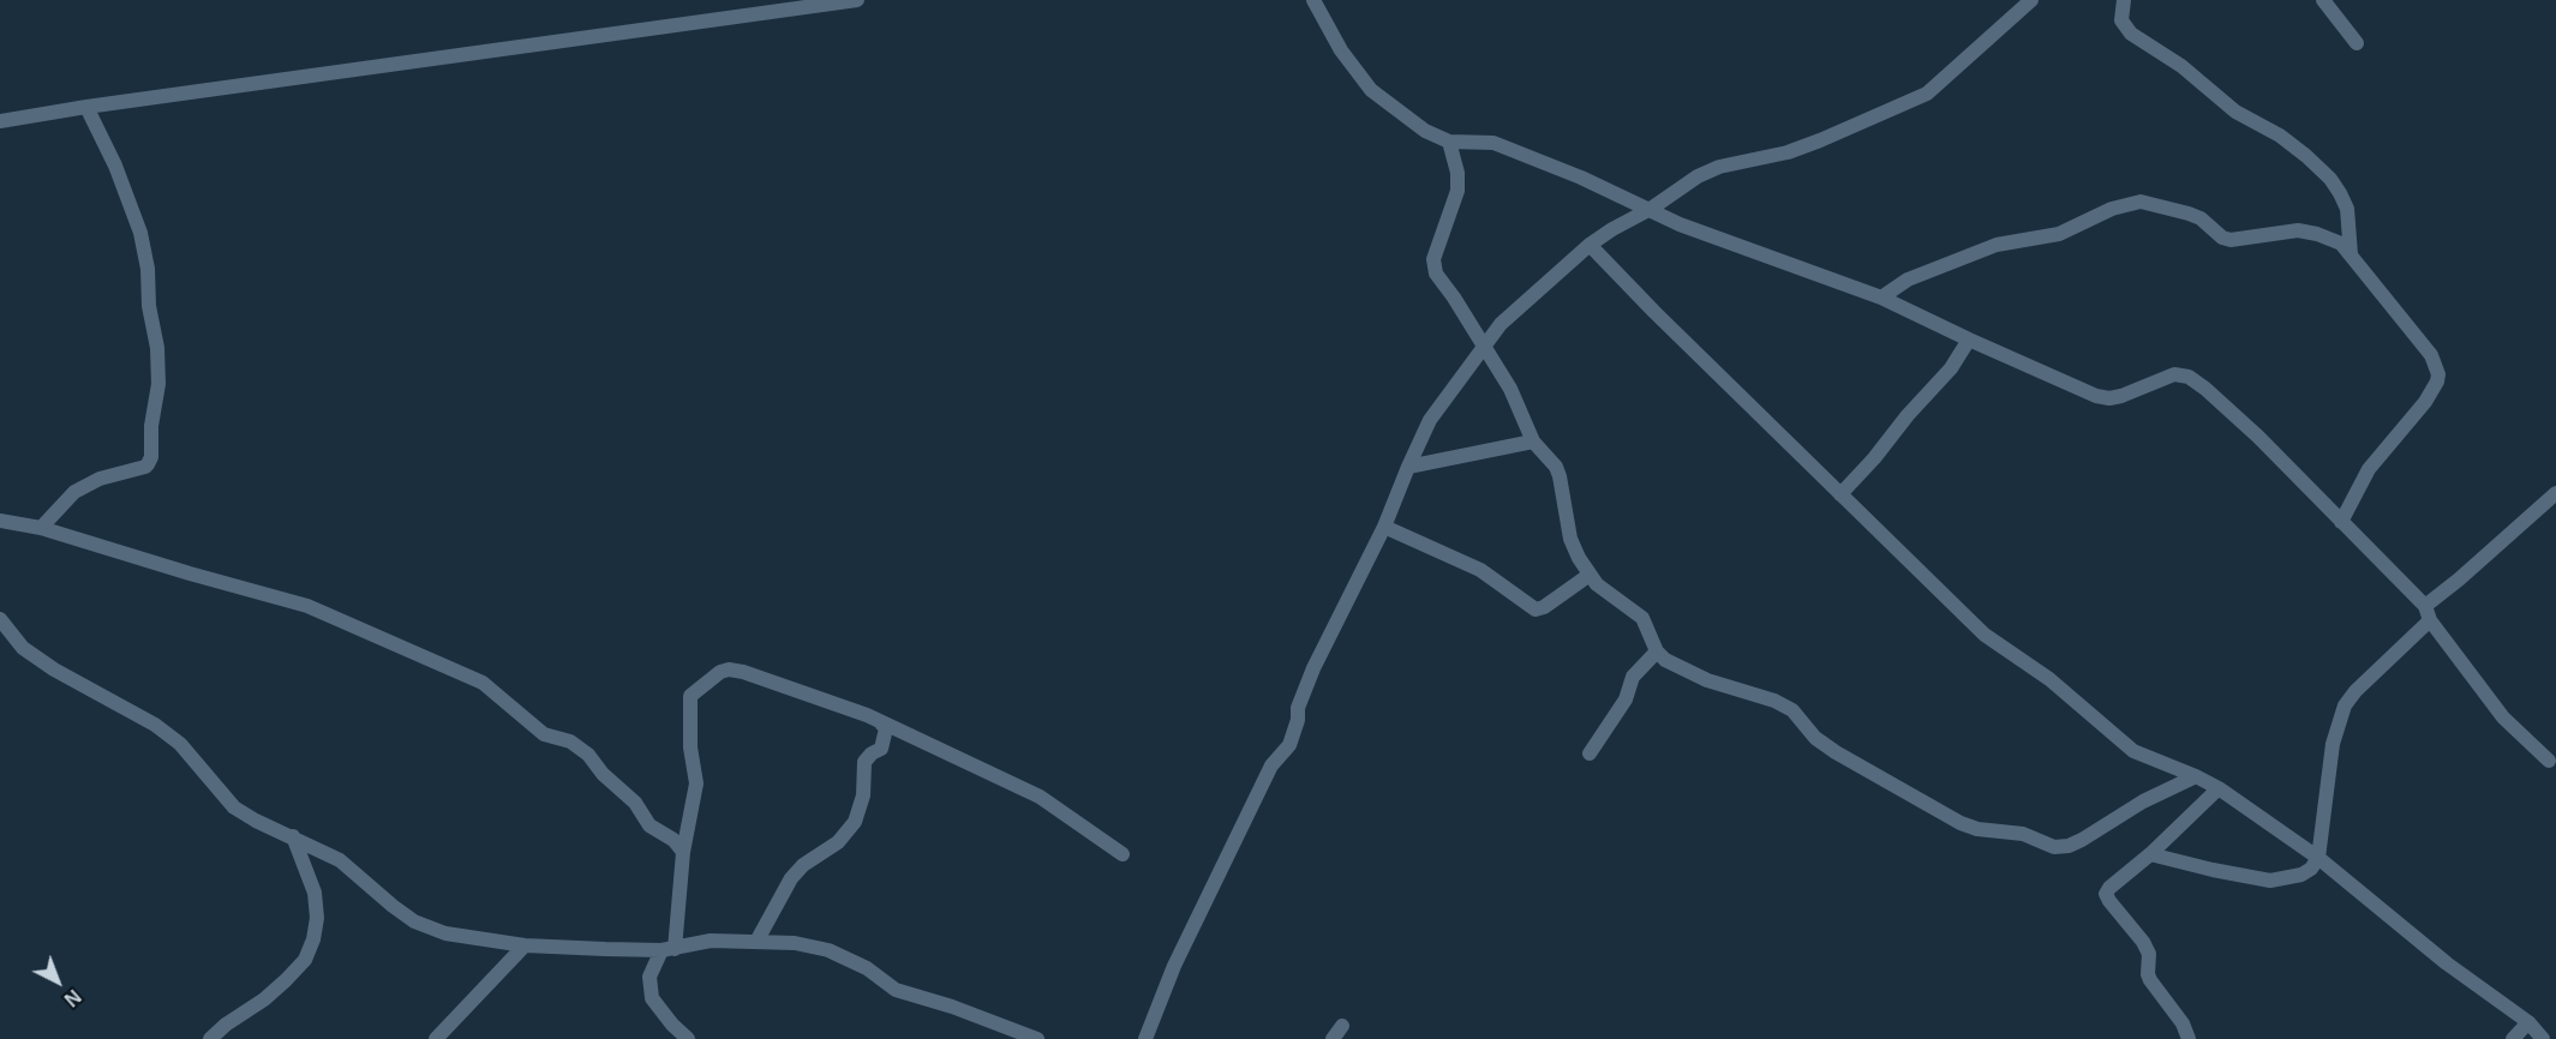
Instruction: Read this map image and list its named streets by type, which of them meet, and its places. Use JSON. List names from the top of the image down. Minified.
{"north":"bottom right"}
